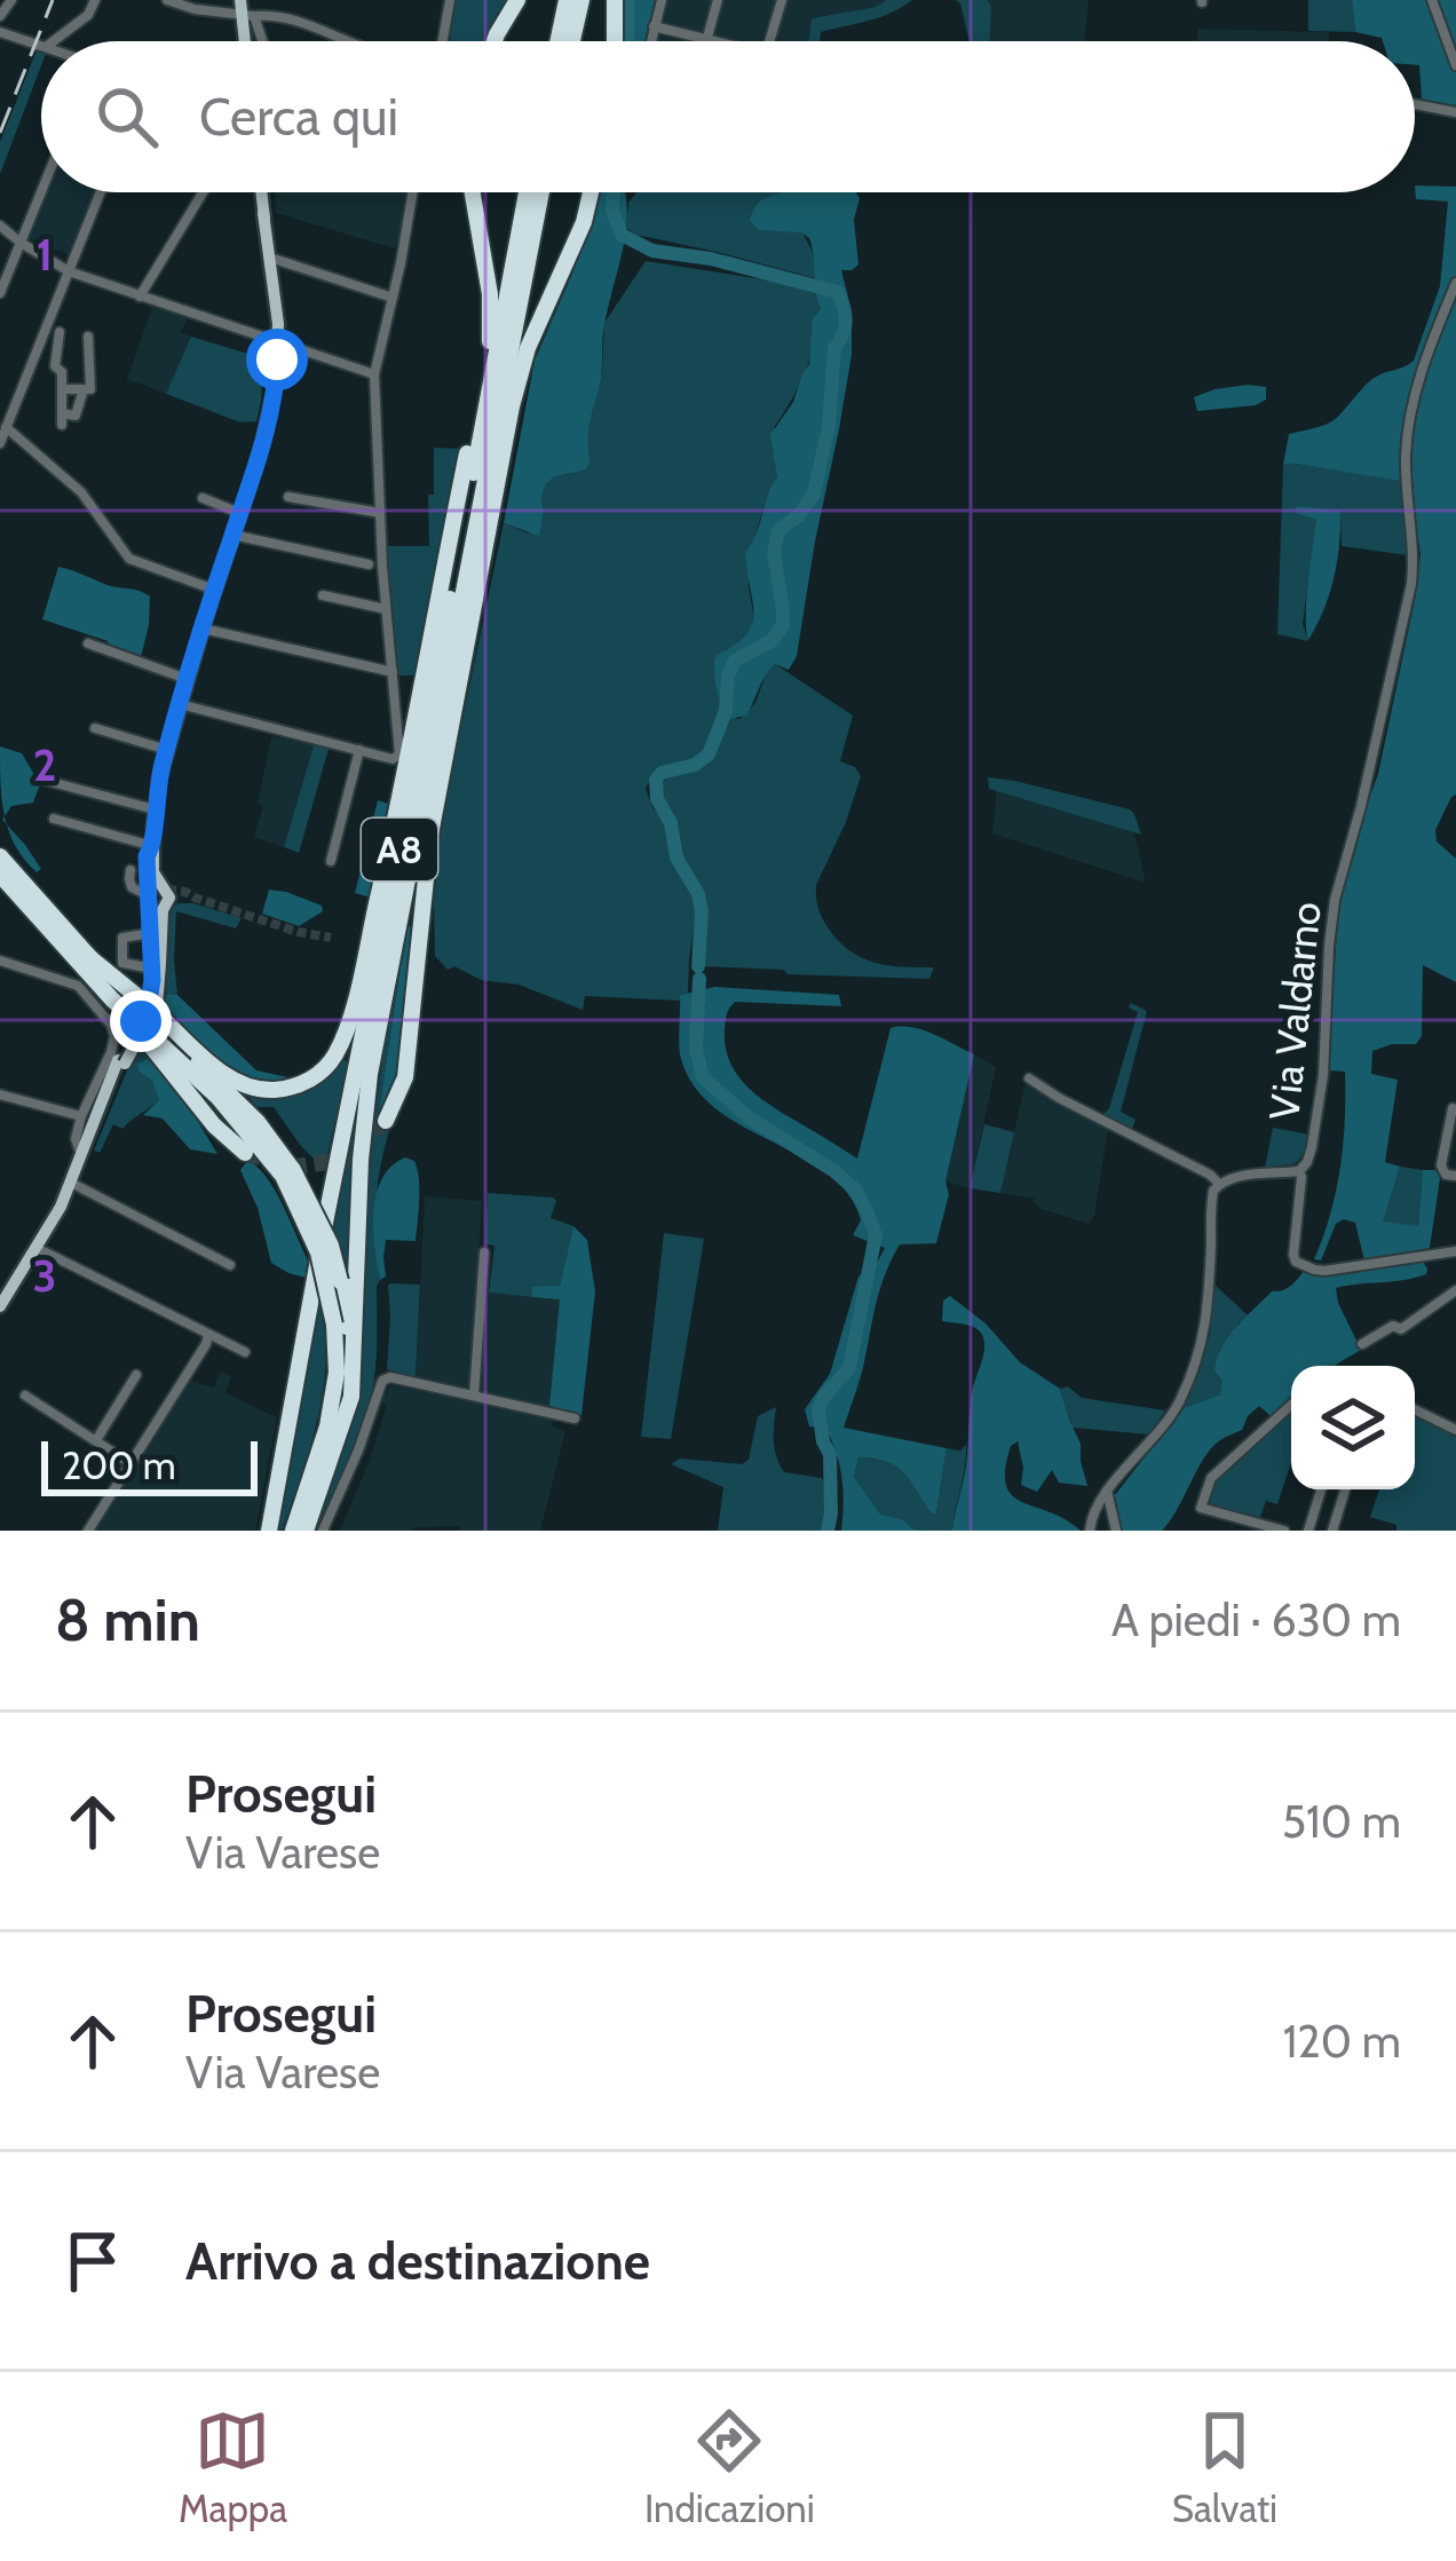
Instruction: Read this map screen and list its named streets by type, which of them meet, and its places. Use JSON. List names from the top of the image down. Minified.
{"streets":{"highway":["A8"],"street":["Via Valdarno"]},"scale_bar":"200 m","page":{"search":"Cerca qui","scale":"200 m","heading":["8 min","A piedi · 630 m"],"list":[["Prosegui","Via Varese","510 m"],["Prosegui","Via Varese","120 m"],"Arrivo a destinazione"],"nav":["Mappa","Indicazioni","Salvati"]},"grid":{"rows":["1","2","3"]}}
